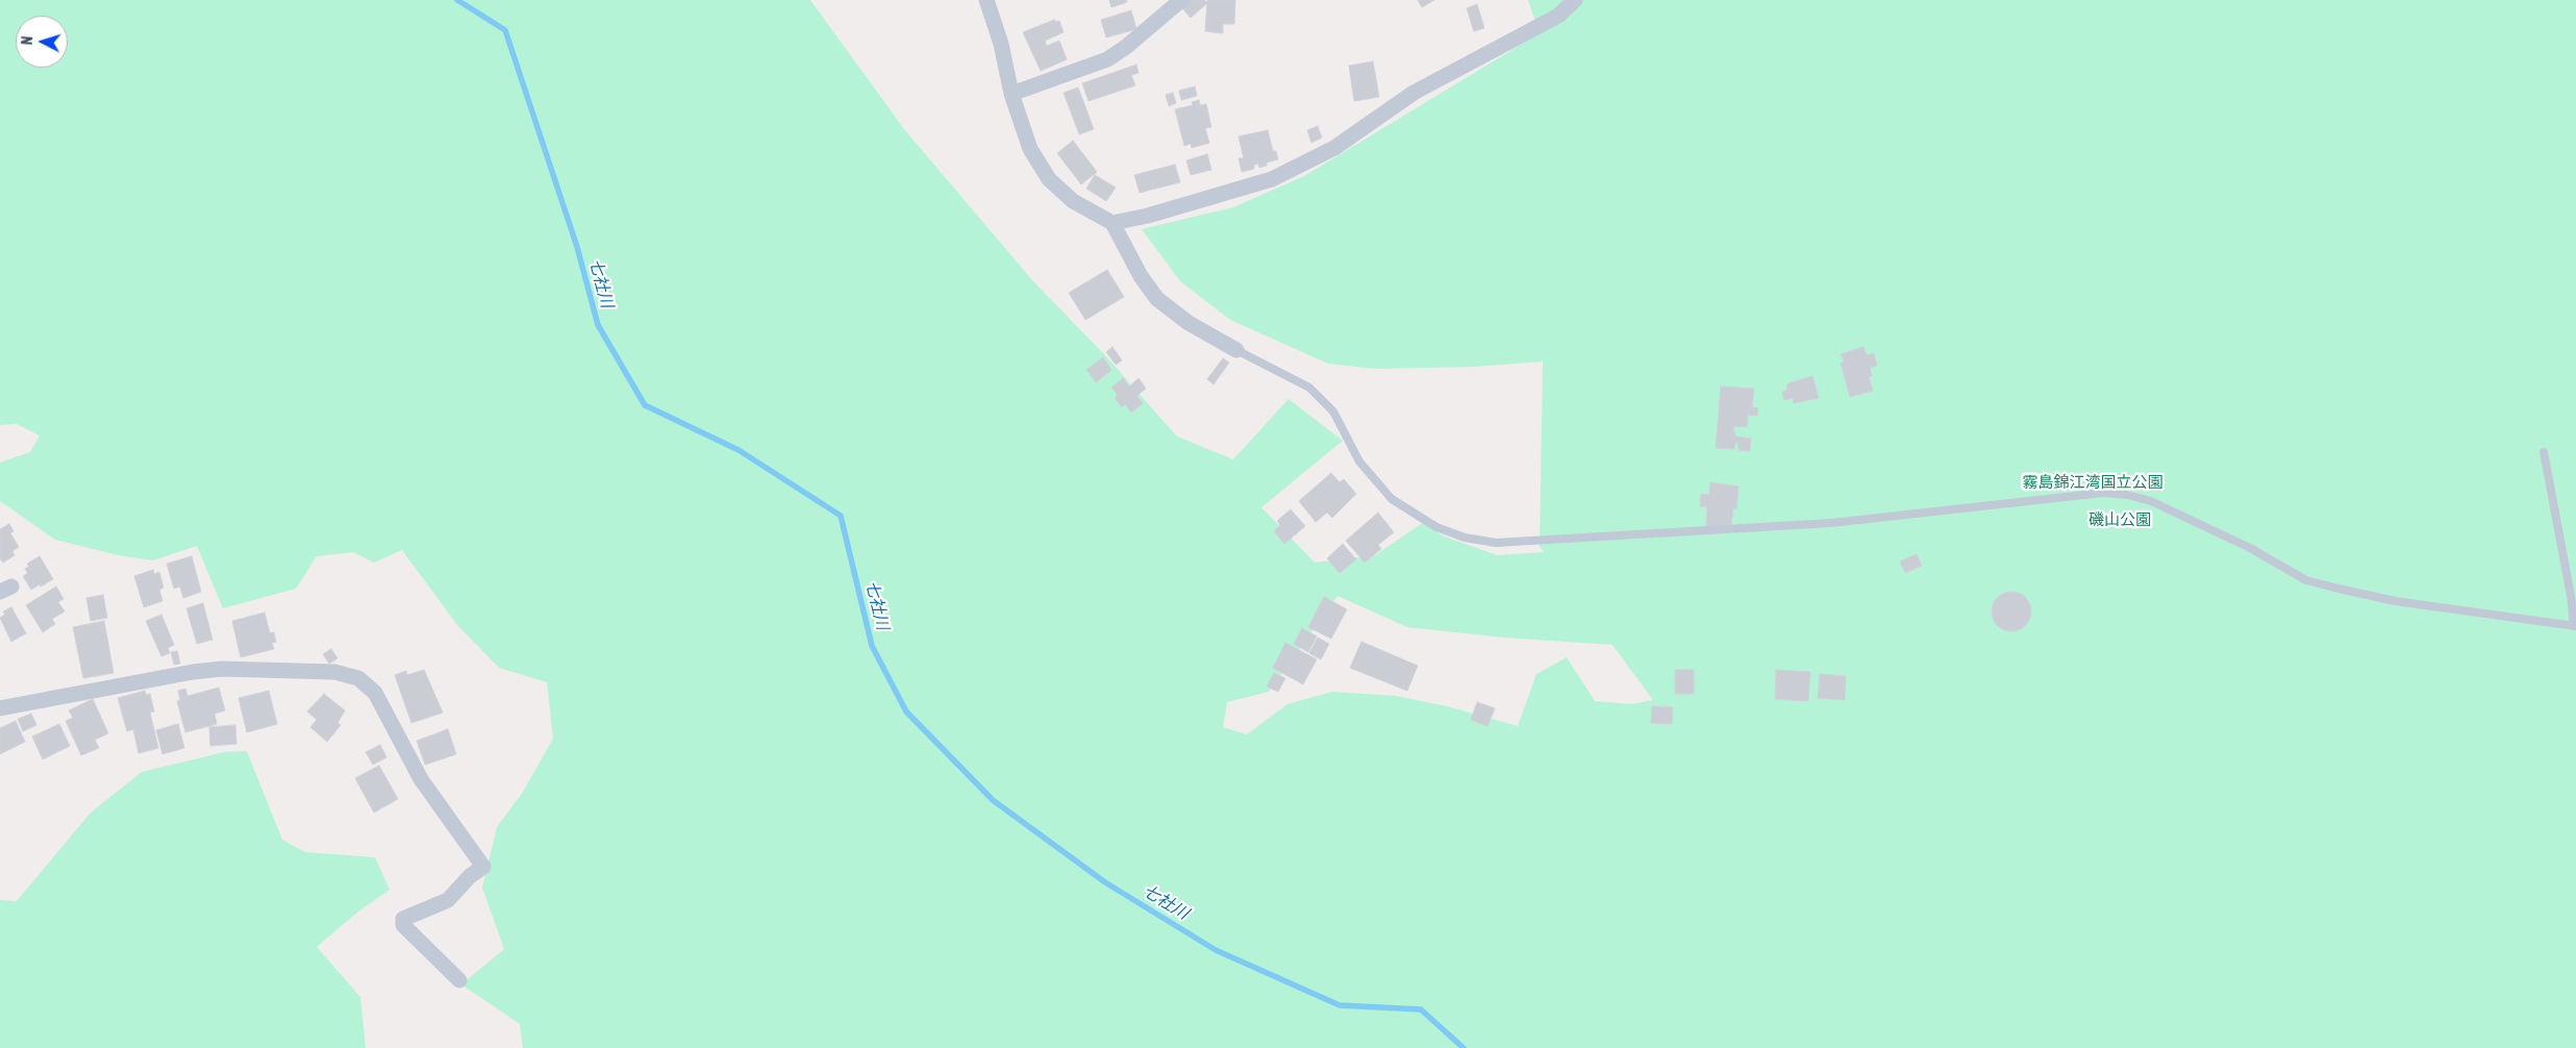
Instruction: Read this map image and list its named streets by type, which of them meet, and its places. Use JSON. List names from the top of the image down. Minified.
{"water":["七社川"],"parks":["霧島錦江湾国立公園","磯山公園"],"north":"left"}
